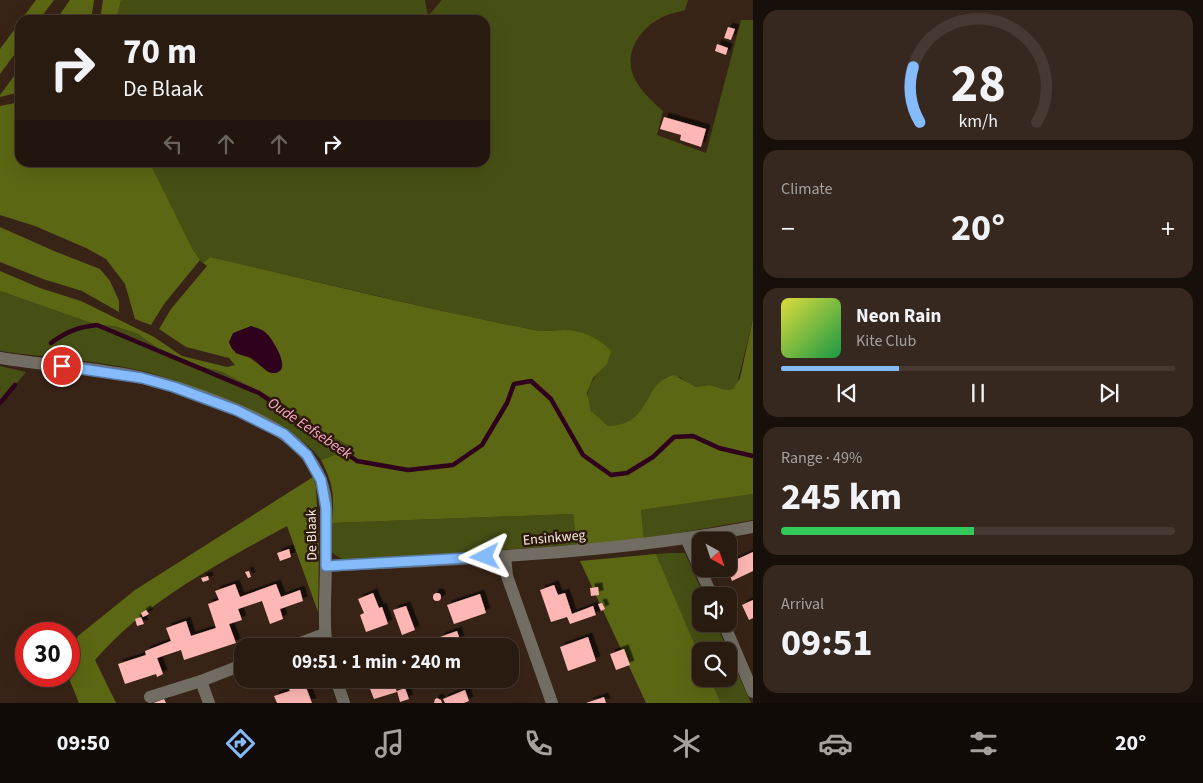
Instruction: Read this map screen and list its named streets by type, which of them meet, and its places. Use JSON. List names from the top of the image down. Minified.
{"streets":{"street":["De Blaak","Ensinkweg"]},"crossings":[["De Blaak","Ensinkweg"]],"water":["Oude Eefsebeek"],"north":"bottom right","page":{"turn":["70 m","De Blaak"],"tile":["Climate",["Range · 49%","245 km"],["Arrival","09:51"]],"heat":["−","20°","+"],"song":["Neon Rain","Kite Club"],"limit":"30","trip":"09:51 · 1 min · 240 m","tabs":["09:50","20°"],"gauge":["28","km/h"]}}
